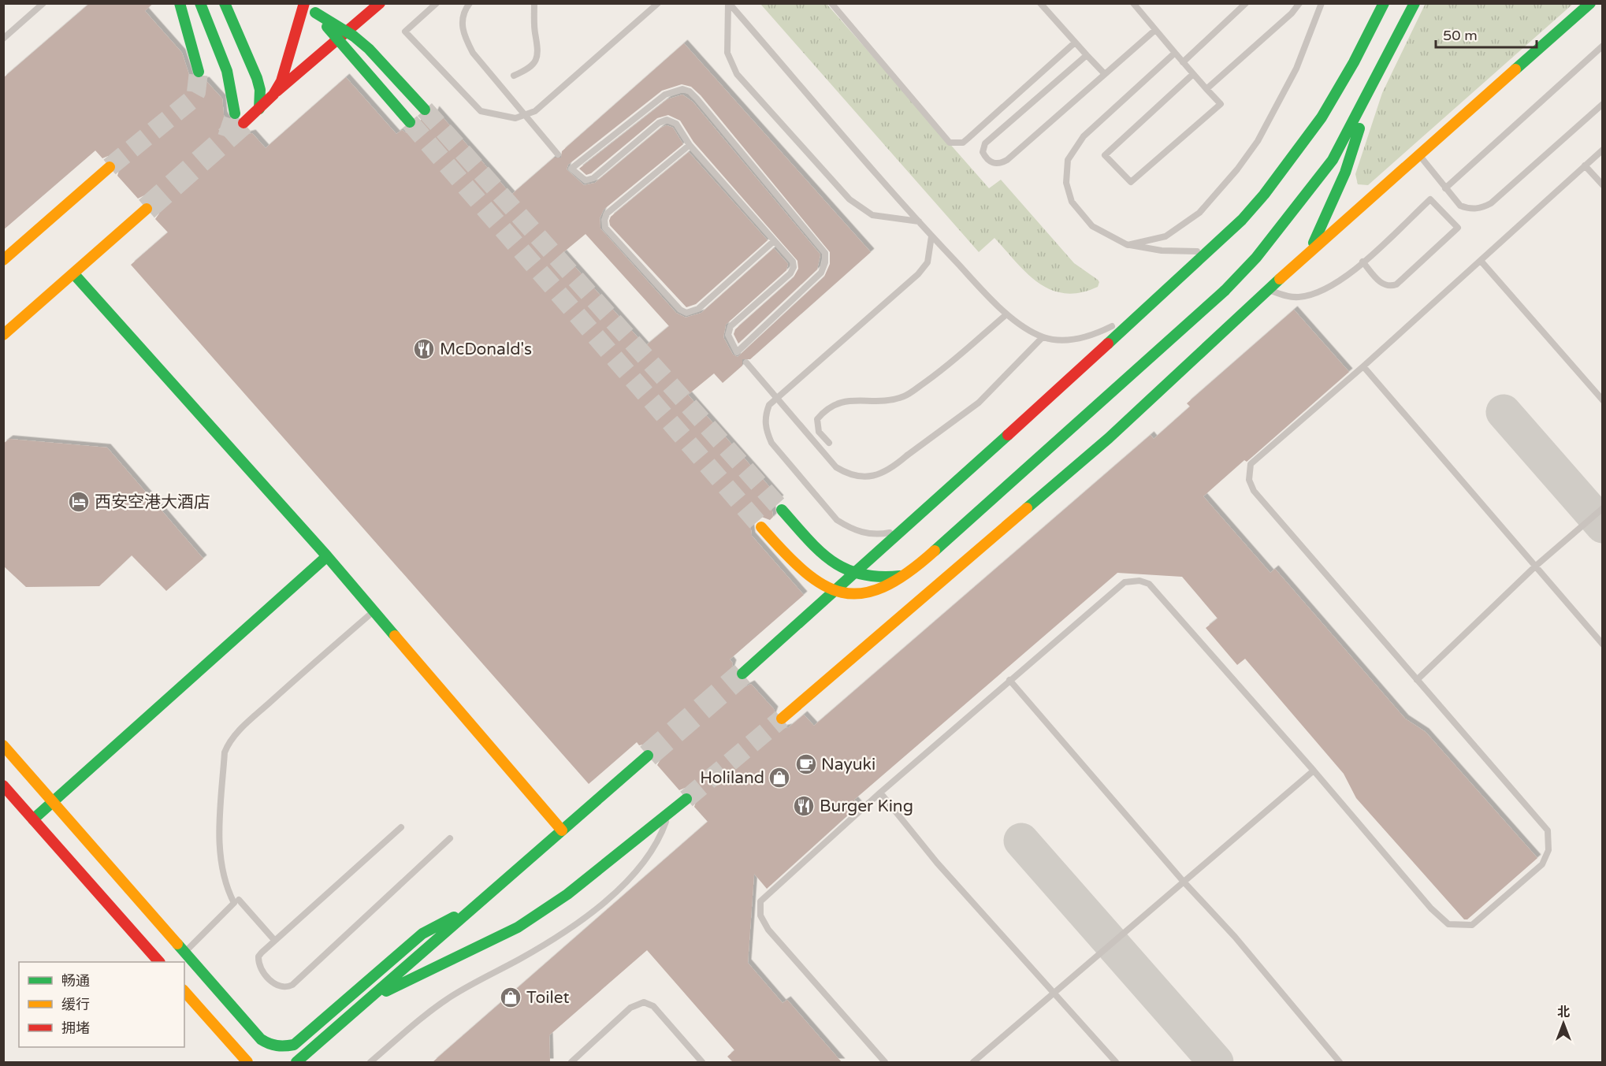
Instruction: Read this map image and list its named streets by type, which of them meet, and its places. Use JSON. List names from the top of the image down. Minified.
{"places":{"restaurant":["McDonald's","Burger King"],"hotel":["西安空港大酒店"],"cafe":["Nayuki"],"shop":["Holiland","Toilet"]},"legend":["畅通","缓行","拥堵"],"scale_bar":"50 m","north":"top"}
